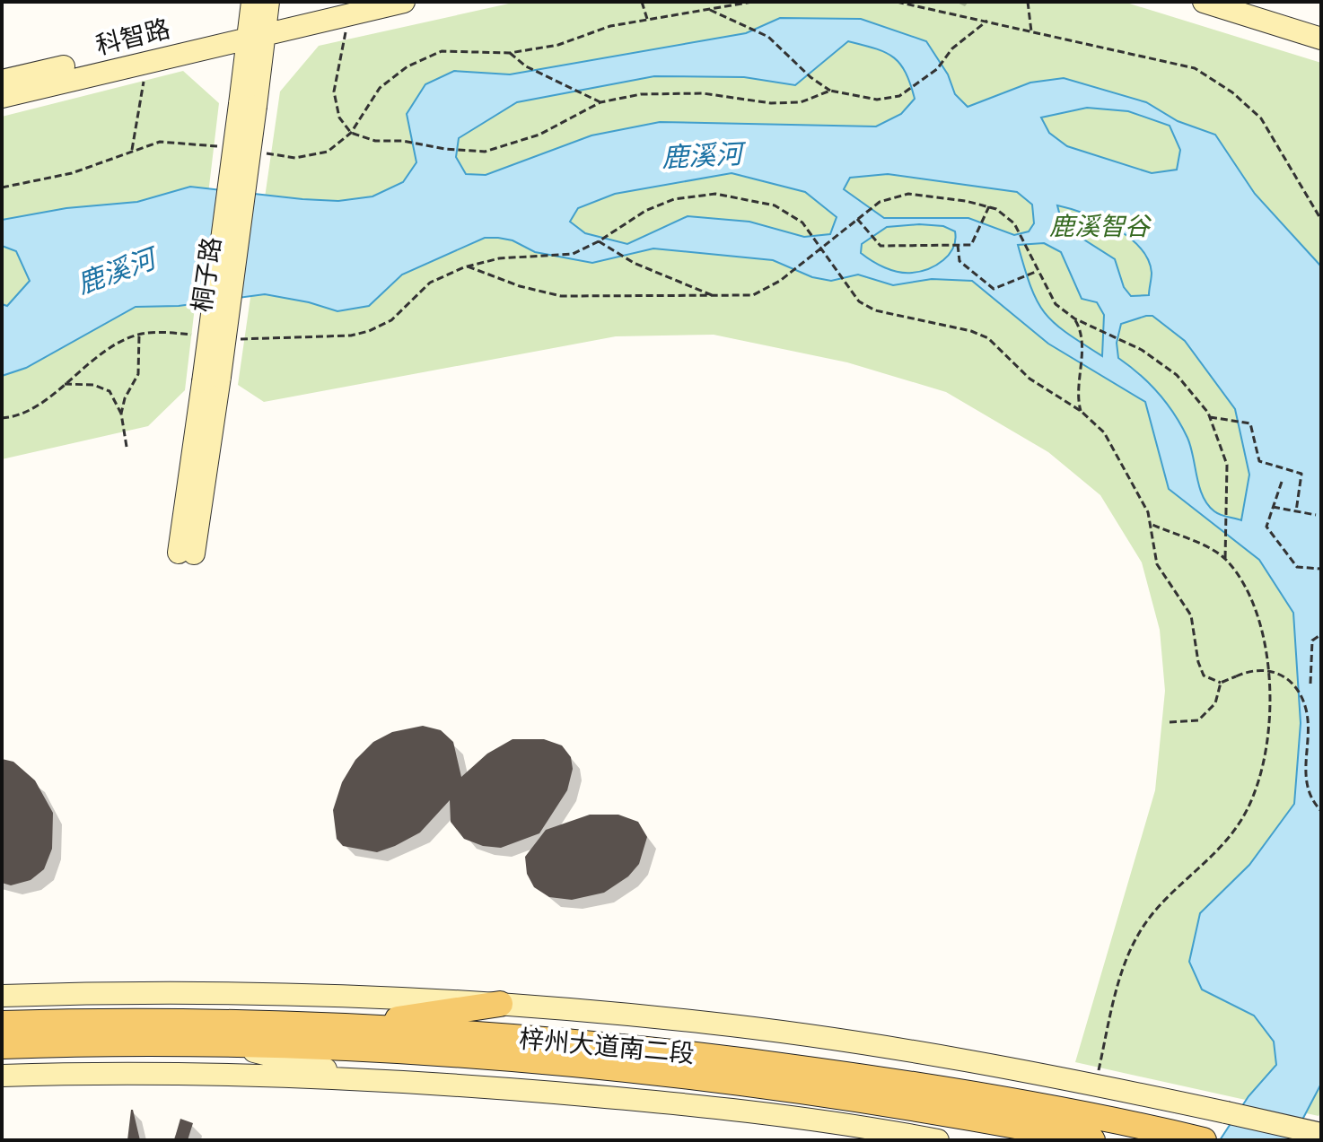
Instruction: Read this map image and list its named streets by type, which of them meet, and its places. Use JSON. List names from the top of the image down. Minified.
{"streets":{"main road":["科智路","桐子路","梓州大道南二段"]},"crossings":[["科智路","桐子路"]],"water":["鹿溪河"],"parks":["鹿溪智谷"]}
